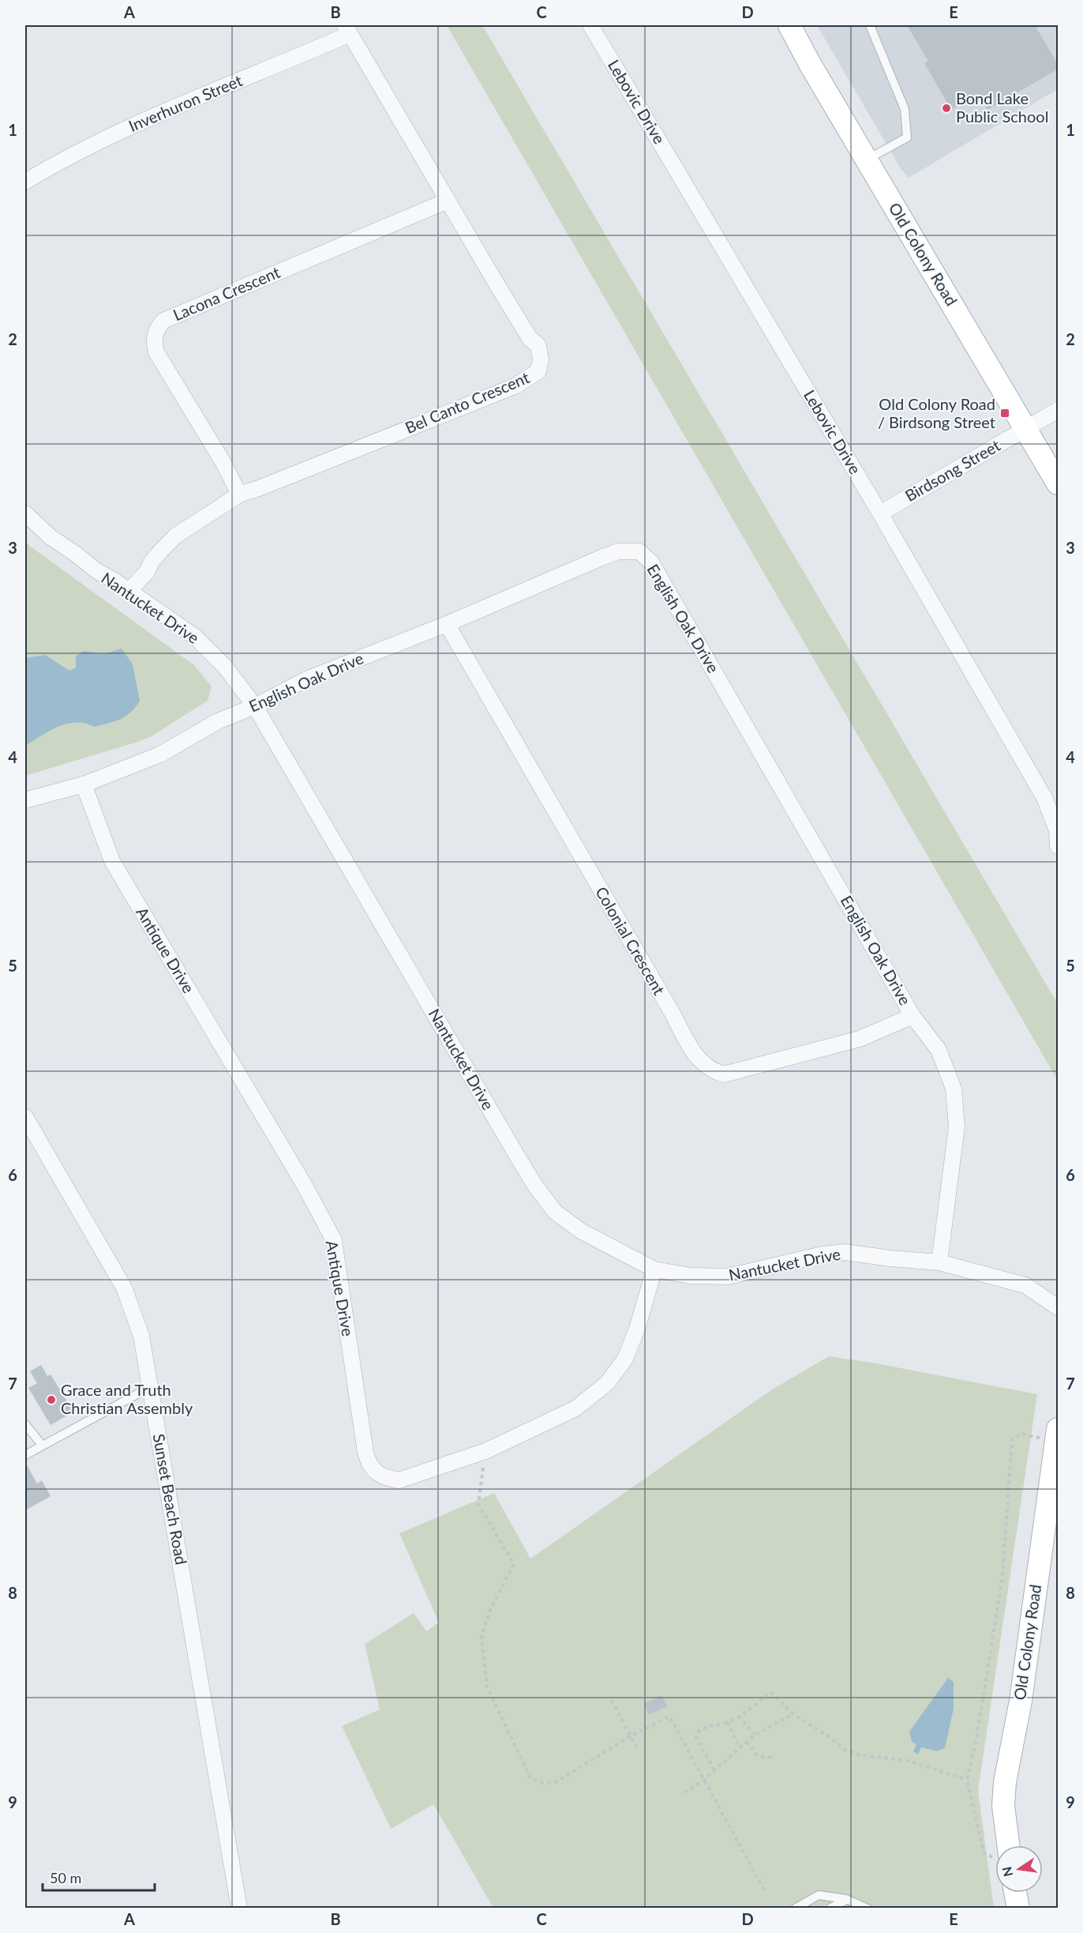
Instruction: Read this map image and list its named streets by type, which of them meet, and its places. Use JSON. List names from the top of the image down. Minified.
{"streets":{"street":["Lebovic Drive","Inverhuron Street","Old Colony Road","Lacona Crescent","Bel Canto Crescent","Birdsong Street","Nantucket Drive","English Oak Drive","Colonial Crescent","Antique Drive","Sunset Beach Road"]},"crossings":[["Lebovic Drive","Birdsong Street"],["Inverhuron Street","Bel Canto Crescent"],["Old Colony Road","Birdsong Street"],["Lacona Crescent","Bel Canto Crescent"],["Bel Canto Crescent","Nantucket Drive"],["Nantucket Drive","English Oak Drive"],["Nantucket Drive","Antique Drive"],["English Oak Drive","Colonial Crescent"],["English Oak Drive","Antique Drive"]],"places":{"other":["Bond Lake Public School","Grace and Truth Christian Assembly"],"transit":["Old Colony Road / Birdsong Street"]},"scale_bar":"50 m","north":"left","grid":{"columns":["A","B","C","D","E"],"rows":["1","2","3","4","5","6","7","8","9"]}}
